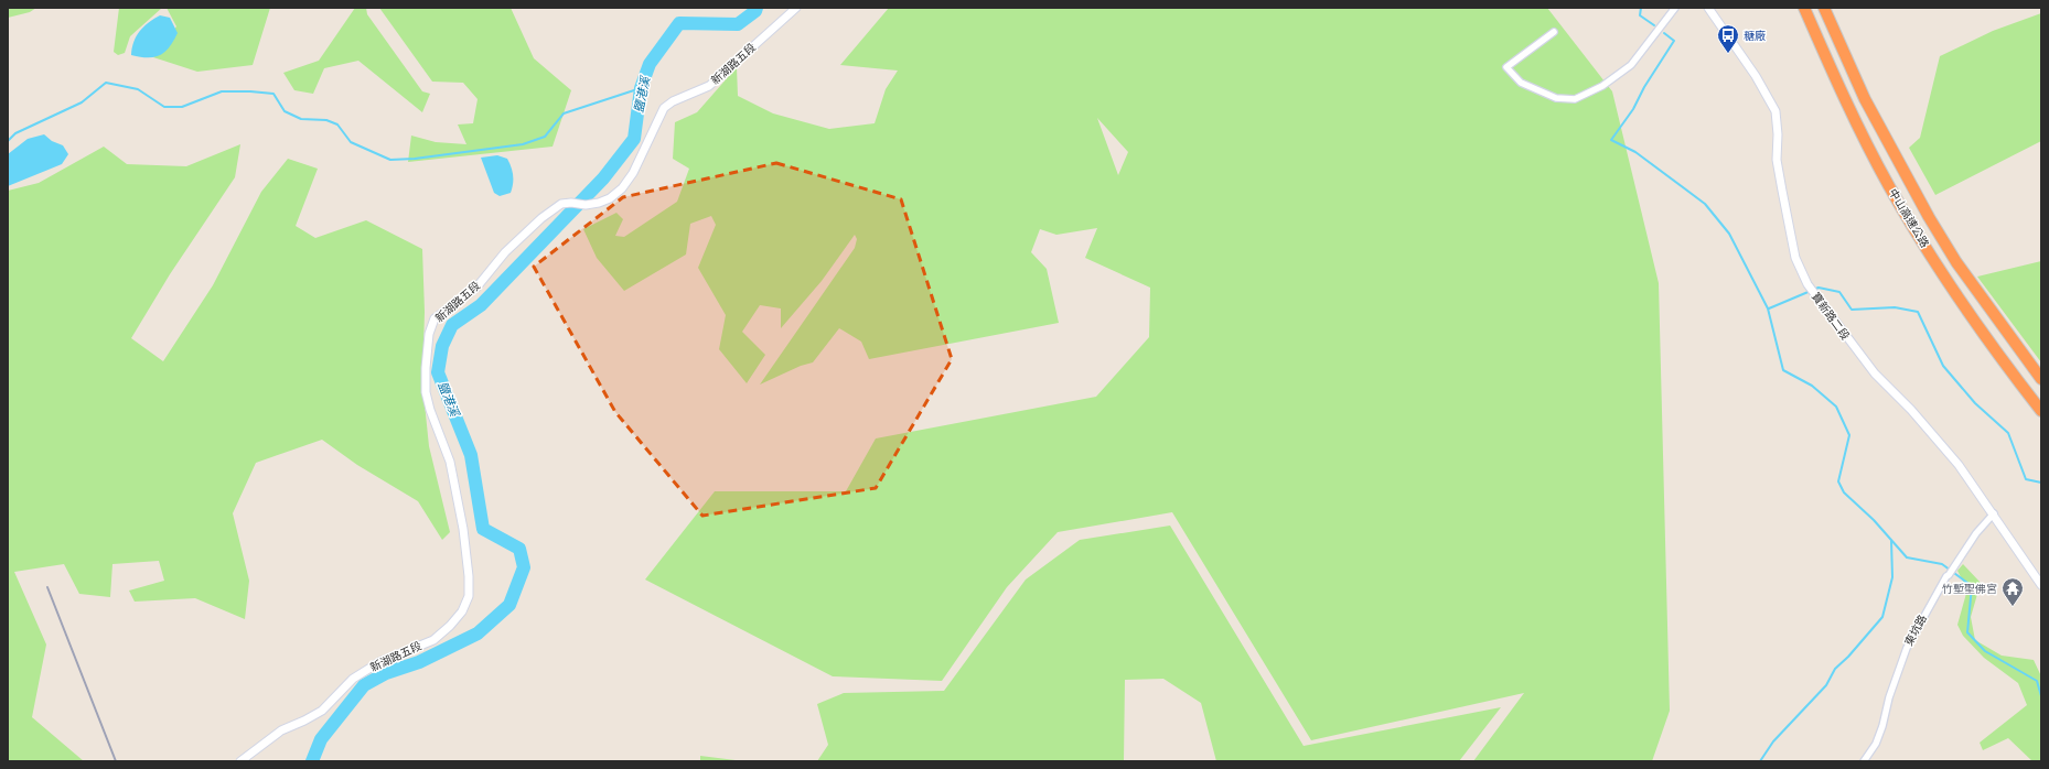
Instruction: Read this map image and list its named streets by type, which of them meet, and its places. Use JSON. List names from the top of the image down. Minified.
{"streets":{"highway":["中山高速公路"],"street":["新湖路五段","寶新路二段","東坑路"]},"crossings":[["寶新路二段","東坑路"]],"water":["鹽港溪"],"places":{"bus stop":["糖廠"],"temple":["竹塹聖佛宮"]}}
